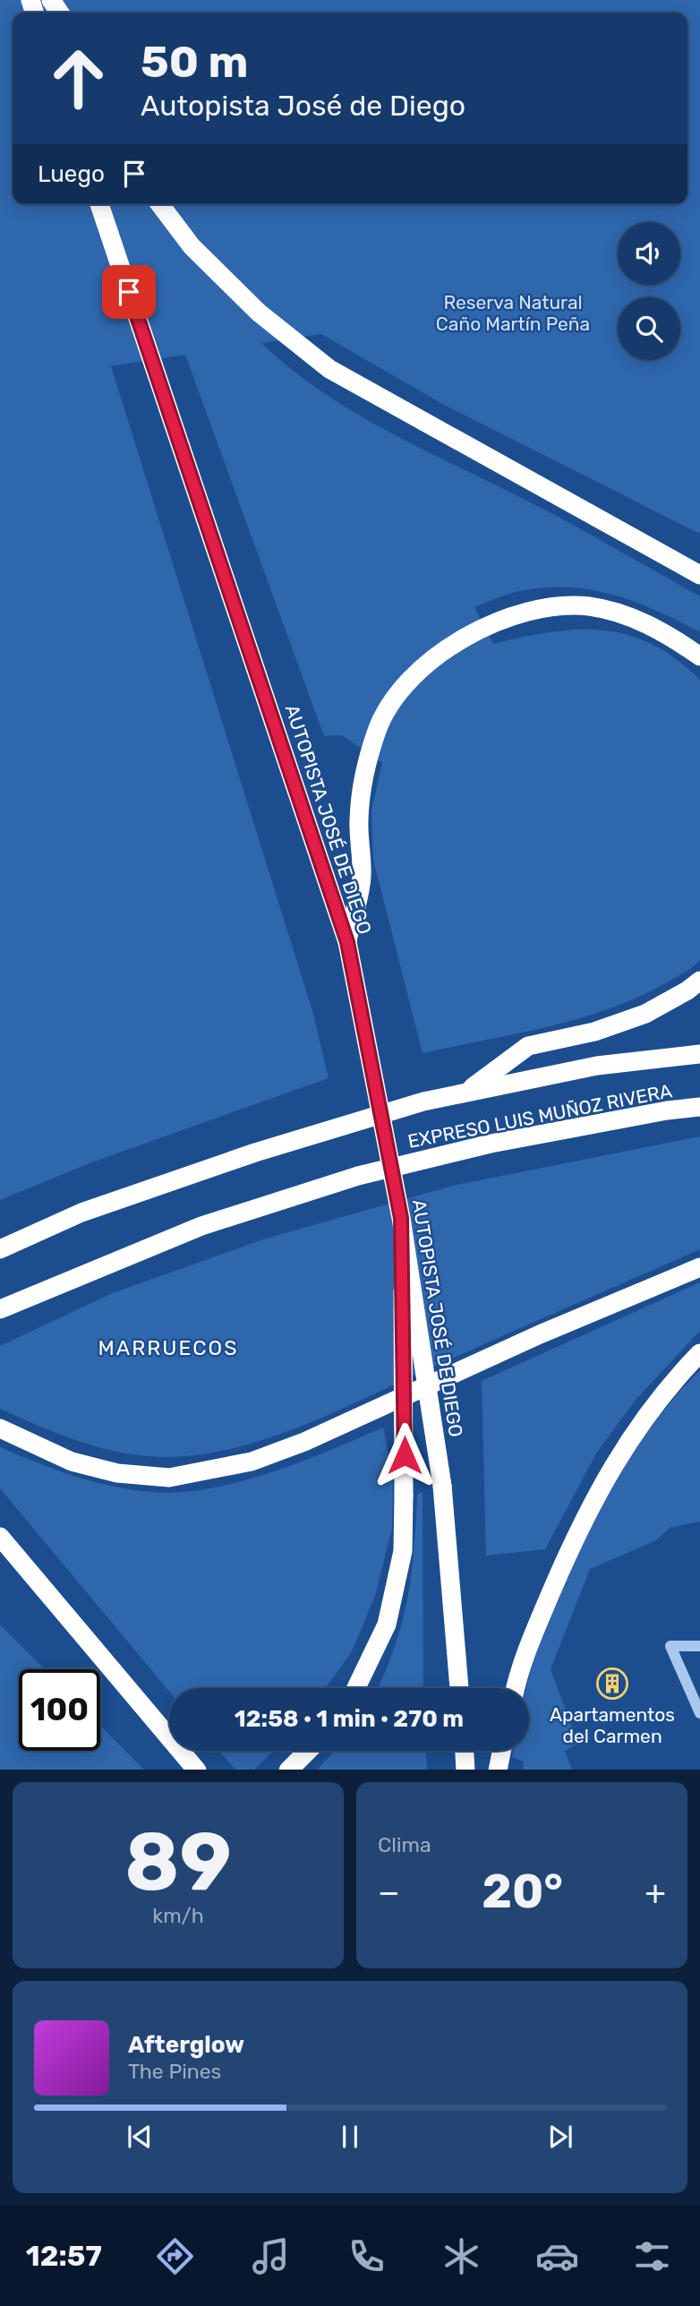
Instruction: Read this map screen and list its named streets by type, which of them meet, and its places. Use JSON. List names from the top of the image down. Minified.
{"streets":{"highway":["AUTOPISTA JOSÉ DE DIEGO","EXPRESO LUIS MUÑOZ RIVERA"]},"districts":["MARRUECOS"],"parks":["Reserva Natural Caño Martín Peña"],"places":{"building":["Apartamentos del Carmen"]},"page":{"turn":["50 m","Autopista José de Diego"],"then":"Luego","limit":"100","trip":"12:58 · 1 min · 270 m","tile":[["89","km/h"],"Clima"],"heat":["−","20°","+"],"song":["Afterglow","The Pines"],"tabs":"12:57"}}
